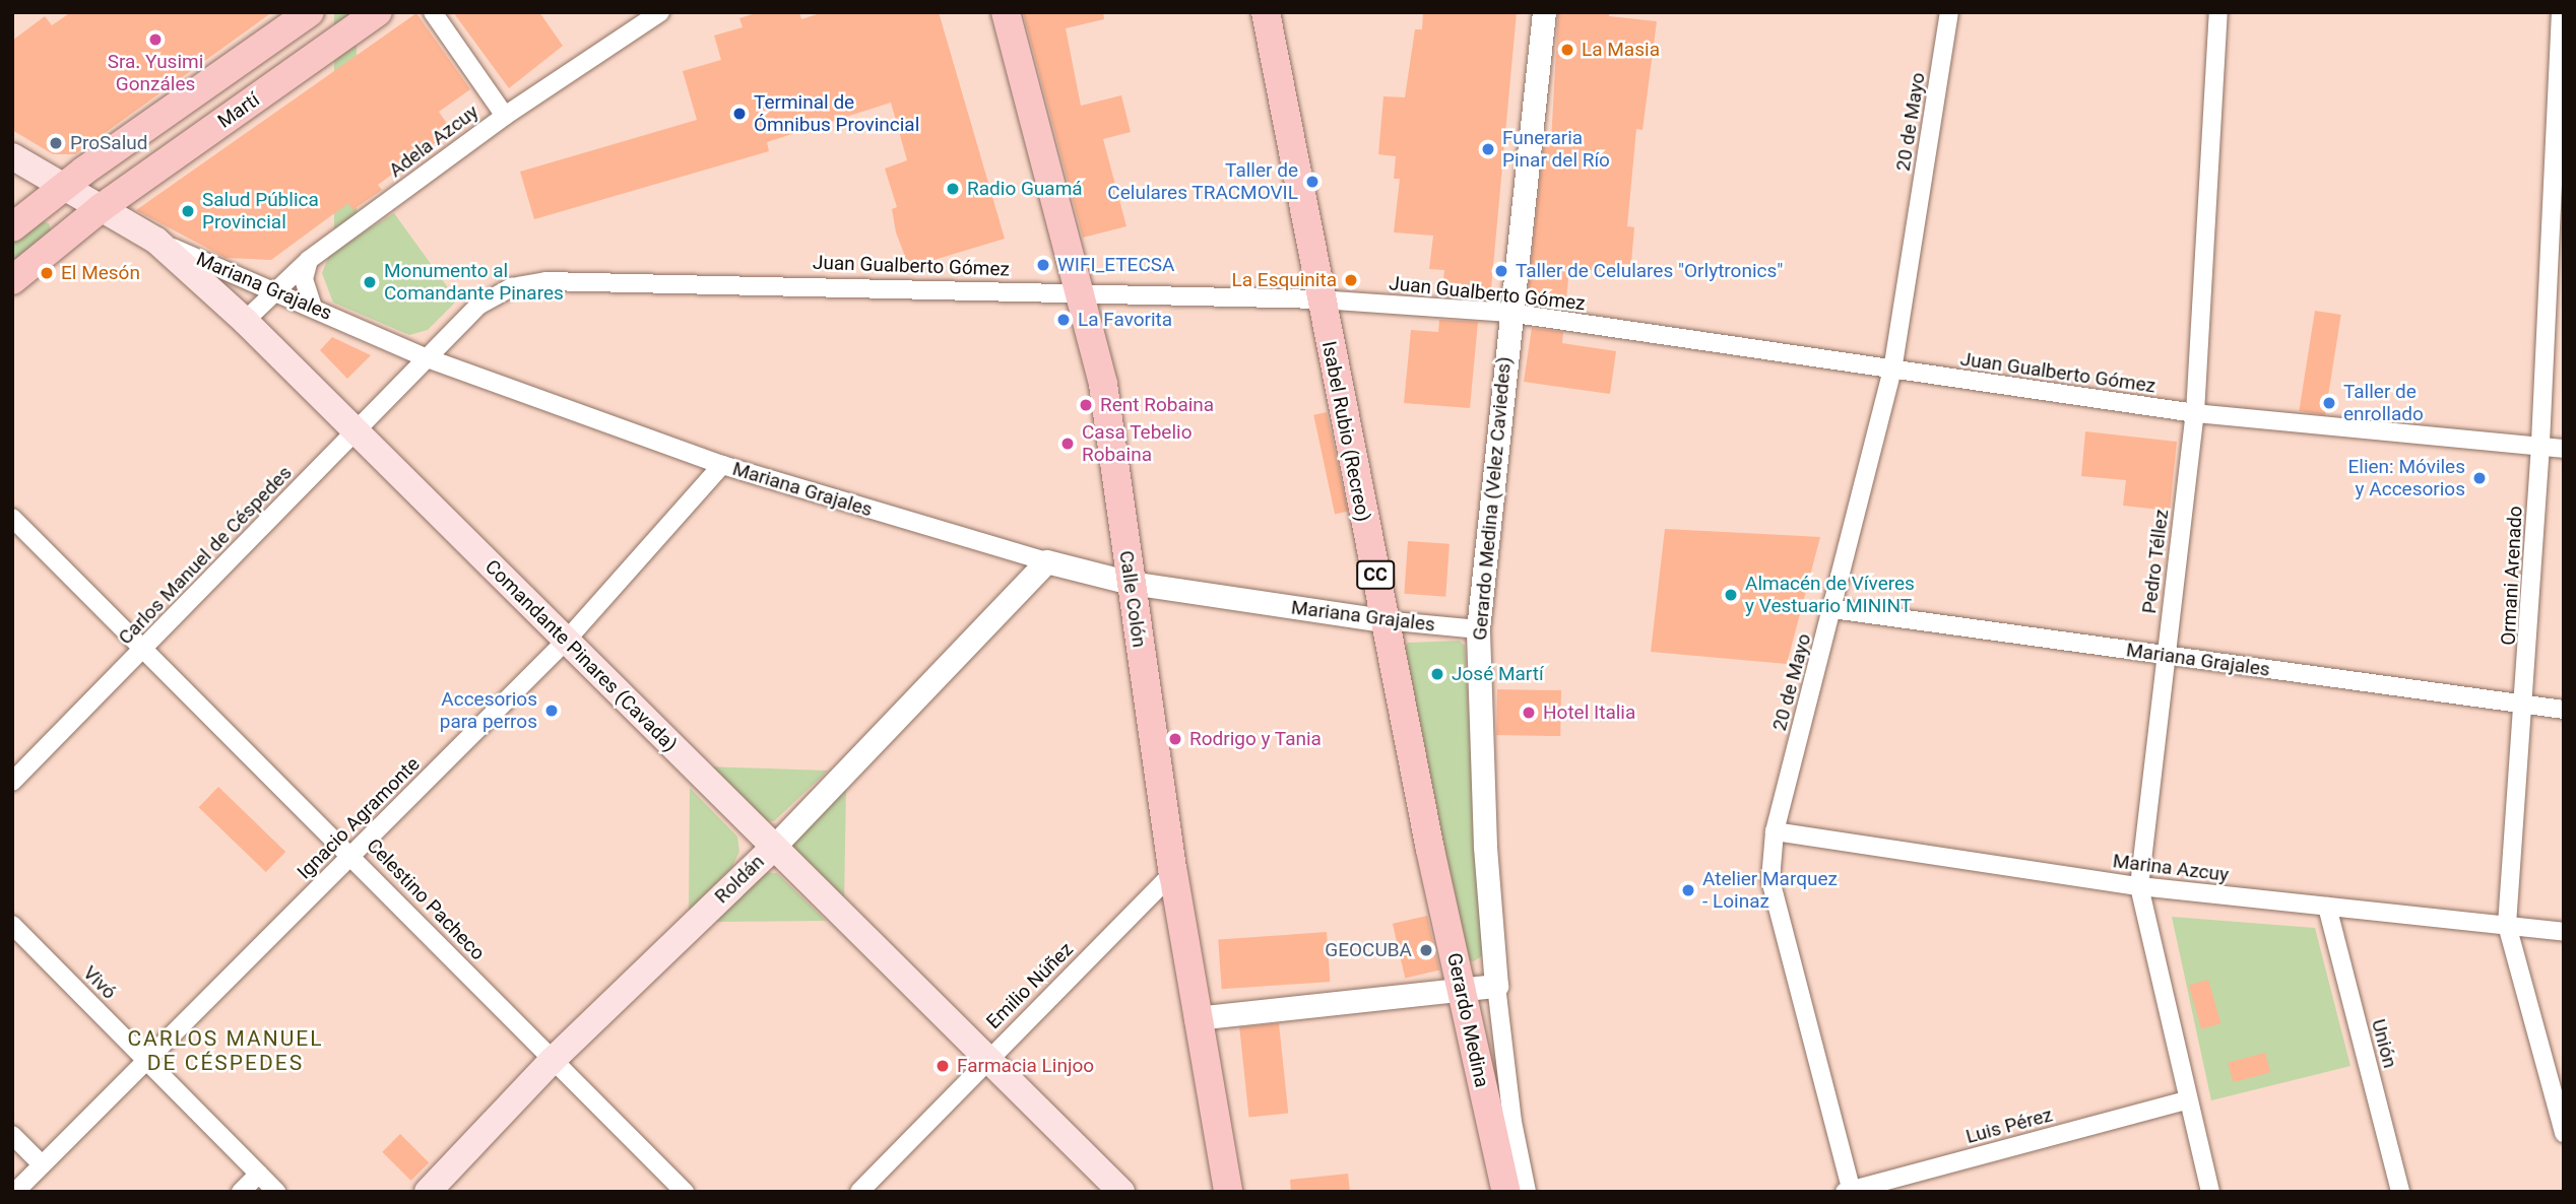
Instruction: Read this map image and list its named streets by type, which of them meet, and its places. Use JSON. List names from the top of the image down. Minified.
{"streets":{"main road":["Martí","Isabel Rubio (Recreo)","CC","Calle Colón","Comandante Pinares (Cavada)","Roldán","Gerardo Medina"],"street":["20 de Mayo","Adela Azcuy","Juan Gualberto Gómez","Mariana Grajales","Gerardo Medina (Velez Caviedes)","Carlos Manuel de Céspedes","Pedro Téllez","Ormani Arenado","Ignacio Agramonte","Marina Azcuy","Celestino Pacheco","Vivó","Emilio Núñez","Unión","Luis Pérez"]},"crossings":[["Martí","Comandante Pinares (Cavada)"],["20 de Mayo","Juan Gualberto Gómez"],["20 de Mayo","Mariana Grajales"],["20 de Mayo","Marina Azcuy"],["20 de Mayo","Luis Pérez"],["Adela Azcuy","Mariana Grajales"],["Adela Azcuy","Comandante Pinares (Cavada)"],["Juan Gualberto Gómez","Mariana Grajales"],["Juan Gualberto Gómez","Isabel Rubio (Recreo)"],["Juan Gualberto Gómez","Gerardo Medina (Velez Caviedes)"],["Juan Gualberto Gómez","Carlos Manuel de Céspedes"],["Juan Gualberto Gómez","Pedro Téllez"],["Juan Gualberto Gómez","Ormani Arenado"],["Juan Gualberto Gómez","Calle Colón"],["Mariana Grajales","Isabel Rubio (Recreo)"],["Mariana Grajales","Gerardo Medina (Velez Caviedes)"],["Mariana Grajales","Carlos Manuel de Céspedes"],["Mariana Grajales","Pedro Téllez"],["Mariana Grajales","Ormani Arenado"],["Mariana Grajales","Calle Colón"],["Mariana Grajales","Comandante Pinares (Cavada)"],["Mariana Grajales","Ignacio Agramonte"],["Mariana Grajales","Roldán"],["Isabel Rubio (Recreo)","Gerardo Medina"],["Gerardo Medina (Velez Caviedes)","Gerardo Medina"],["Carlos Manuel de Céspedes","Comandante Pinares (Cavada)"],["Carlos Manuel de Céspedes","Celestino Pacheco"],["Pedro Téllez","Marina Azcuy"],["Pedro Téllez","Luis Pérez"],["Ormani Arenado","Marina Azcuy"],["Calle Colón","Emilio Núñez"],["Comandante Pinares (Cavada)","Ignacio Agramonte"],["Comandante Pinares (Cavada)","Roldán"],["Comandante Pinares (Cavada)","Emilio Núñez"],["Ignacio Agramonte","Celestino Pacheco"],["Ignacio Agramonte","Vivó"],["Marina Azcuy","Unión"],["Roldán","Celestino Pacheco"]],"districts":["CARLOS MANUEL DE CÉSPEDES"],"places":["Sra. Yusimi Gonzáles","La Masia","Terminal de Ómnibus Provincial","ProSalud","Funeraria Pinar del Río","Taller de Celulares TRACMOVIL","Radio Guamá","Salud Pública Provincial","WIFI_ETECSA","Taller de Celulares \"Orlytronics\"","El Mesón","La Esquinita","Monumento al Comandante Pinares","La Favorita","Taller de enrollado","Rent Robaina","Casa Tebelio Robaina","Elien: Móviles y Accesorios","Almacén de Víveres y Vestuario MININT","José Martí","Accesorios para perros","Hotel Italia","Rodrigo y Tania","Atelier Marquez - Loinaz","GEOCUBA","Farmacia Linjoo"]}
